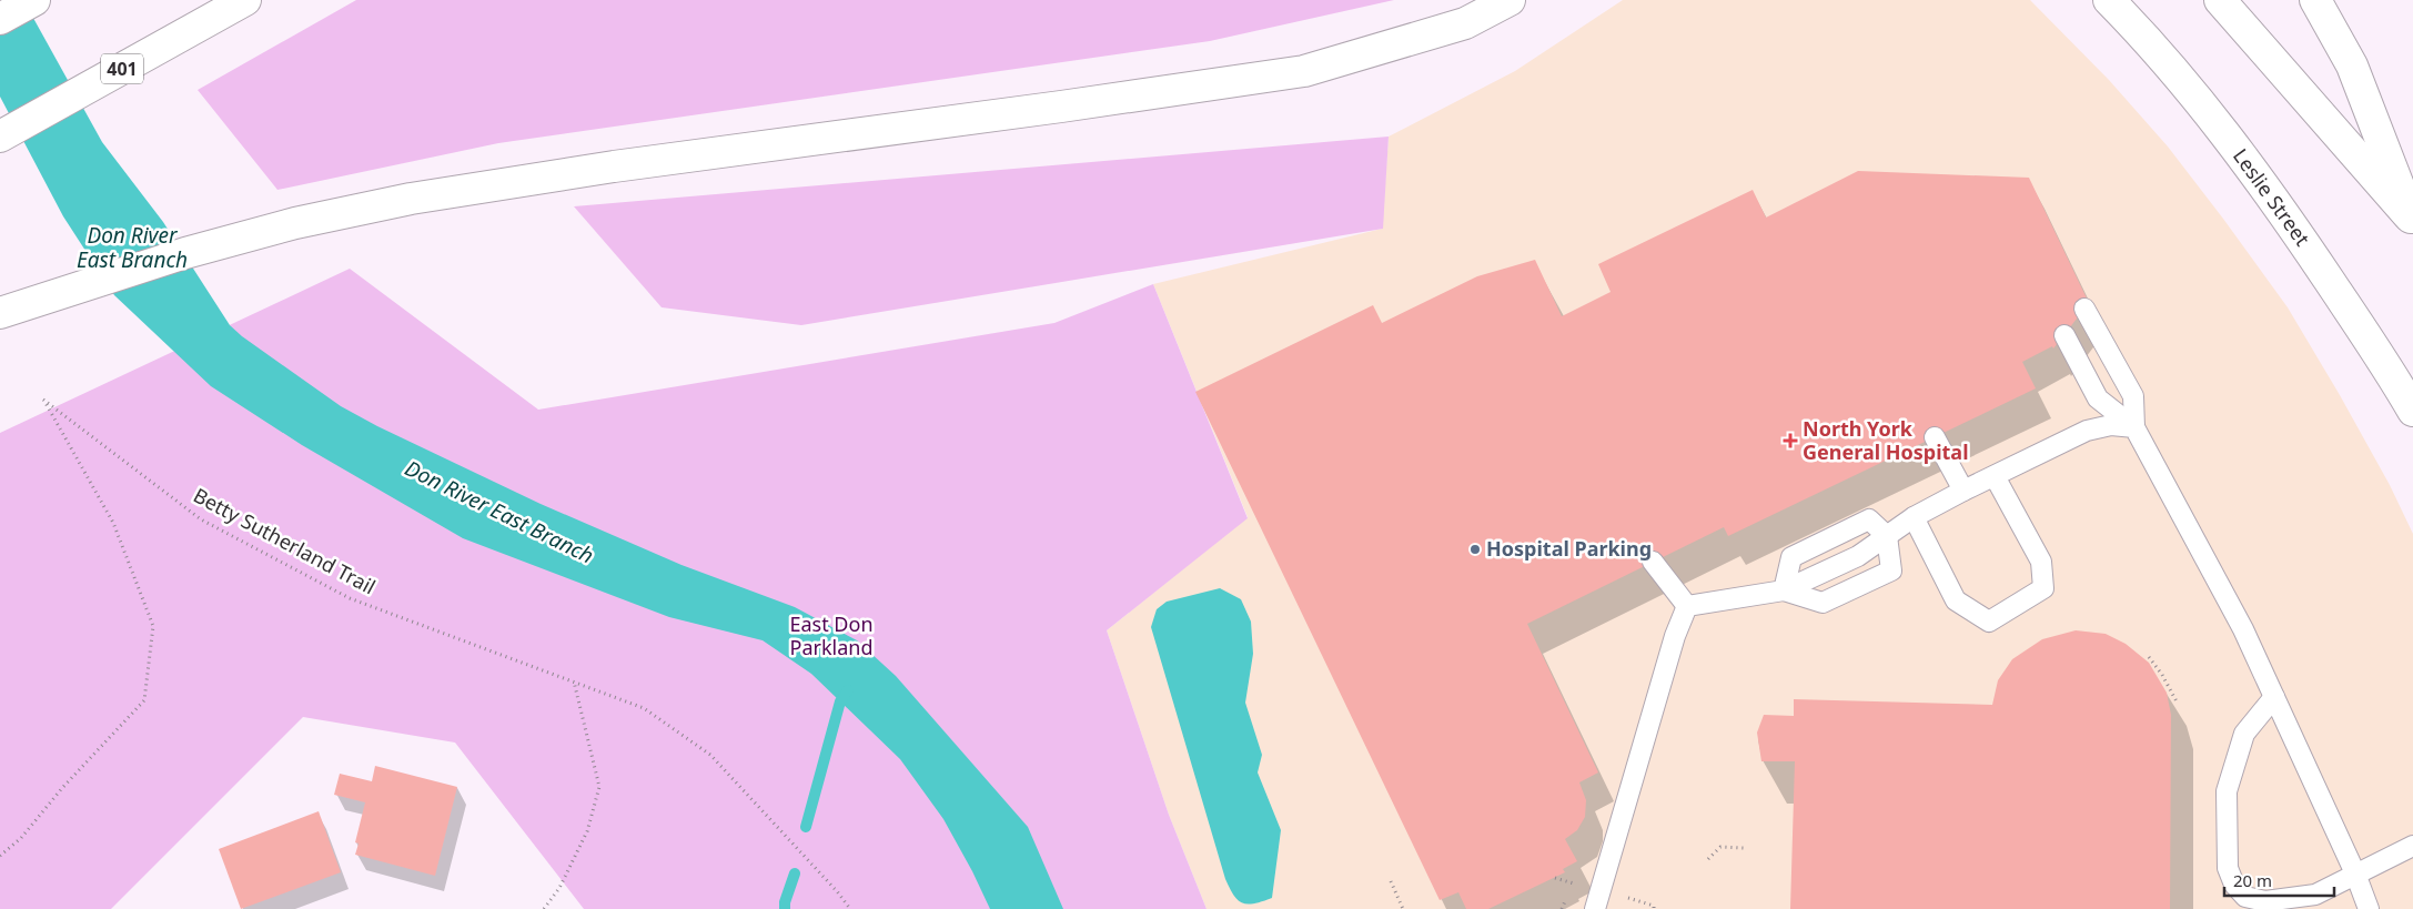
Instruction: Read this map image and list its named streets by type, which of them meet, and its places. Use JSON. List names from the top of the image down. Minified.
{"streets":{"main road":["401","Leslie Street"],"path":["Betty Sutherland Trail"]},"water":["Don River East Branch"],"parks":["East Don Parkland"],"places":{"health":["North York General Hospital"],"other":["Hospital Parking"]},"scale_bar":"20 m"}
